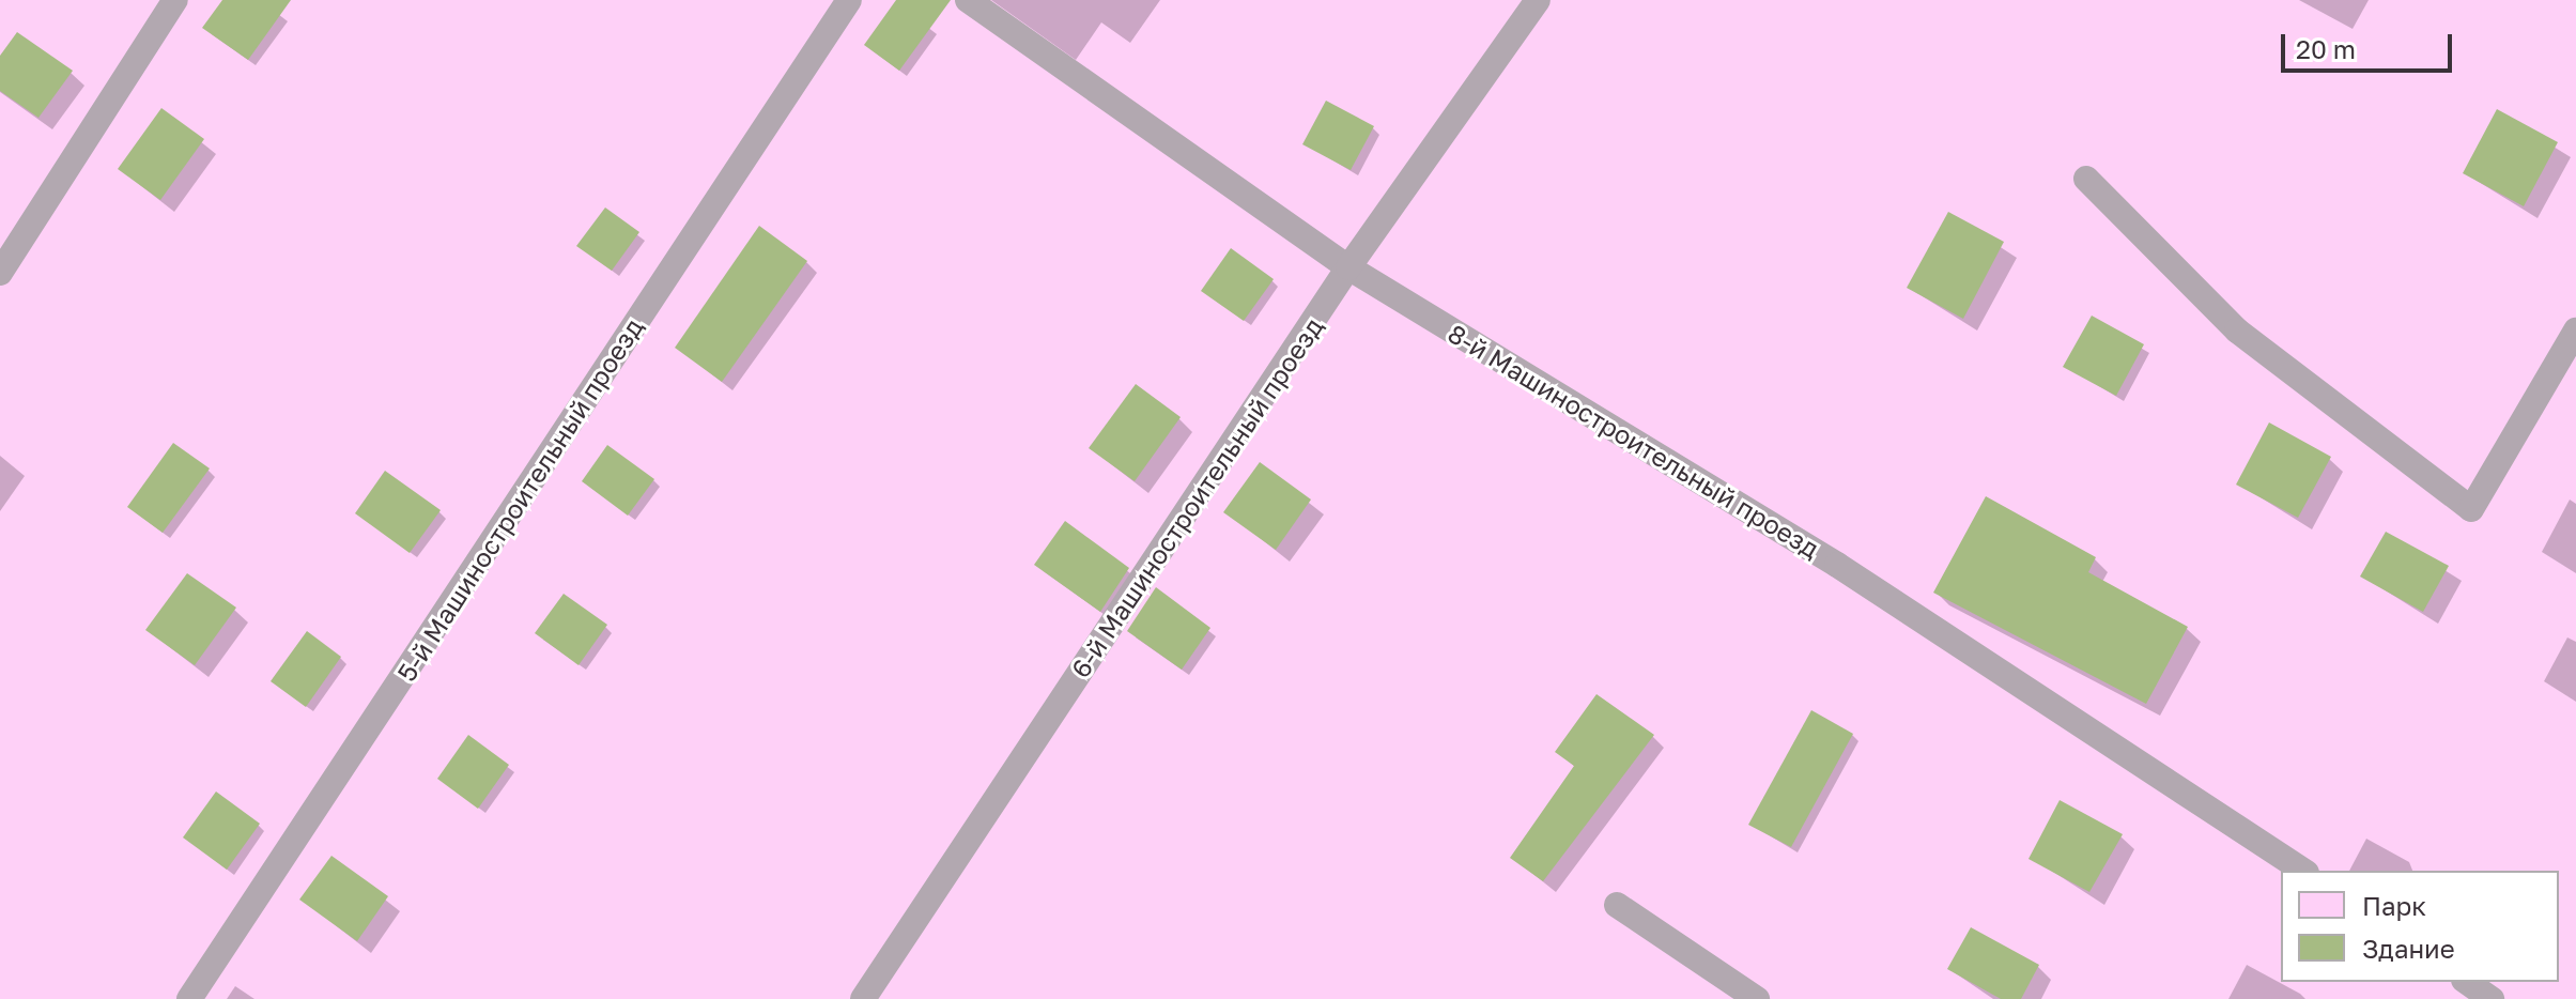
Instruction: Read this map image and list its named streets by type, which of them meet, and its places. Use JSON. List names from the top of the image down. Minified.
{"streets":{"lane":["8-й Машиностроительный проезд","6-й Машиностроительный проезд","5-й Машиностроительный проезд"]},"crossings":[["8-й Машиностроительный проезд","6-й Машиностроительный проезд"]],"legend":["Парк","Здание"],"scale_bar":"20 m"}
